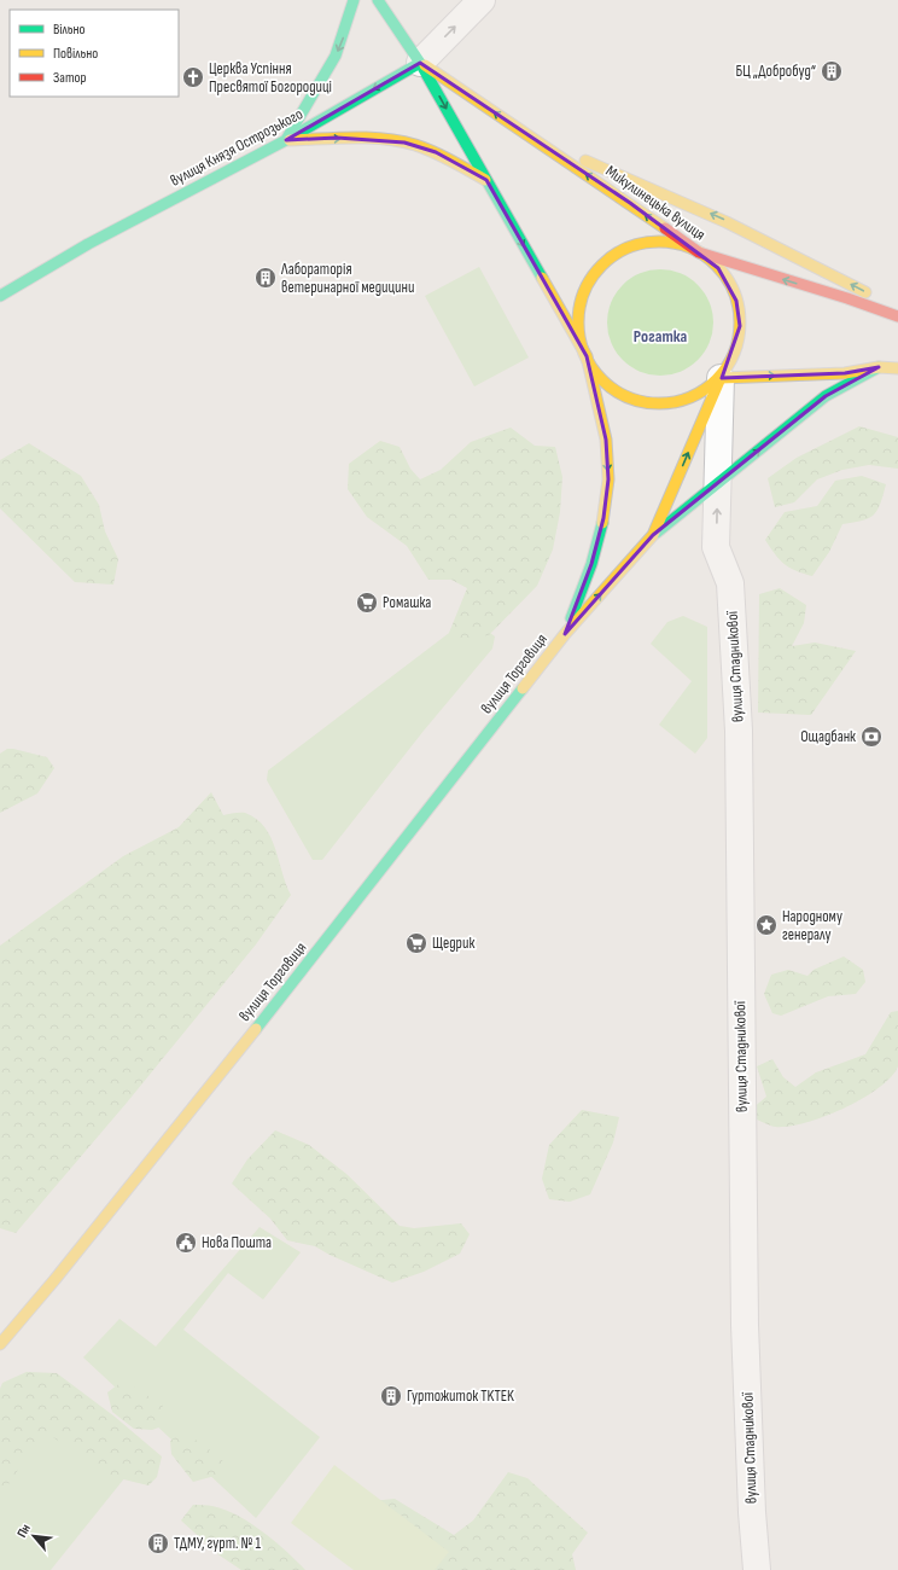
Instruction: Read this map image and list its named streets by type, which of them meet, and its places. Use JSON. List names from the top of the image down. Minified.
{"streets":{"main road":["вулиця Князя Острозького","Микулинецька вулиця","вулиця Торговиця"],"street":["вулиця Стадникової"]},"crossings":[["вулиця Князя Острозького","Микулинецька вулиця"],["Микулинецька вулиця","вулиця Торговиця"]],"one_way":["вулиця Стадникової"],"districts":["Рогатка"],"places":{"building":["БЦ „Добробуд“","Лабораторія ветеринарної медицини","Гуртожиток TKTEK","ТДМУ, гурт. № 1"],"church":["Церква Успіння Пресвятої Богородиці"],"supermarket":["Ромашка","Щедрик"],"bank":["Ощадбанк"],"place":["Народному генералу"],"public building":["Нова Пошта"]},"legend":["Вільно","Повільно","Затор"],"north":"top left"}
